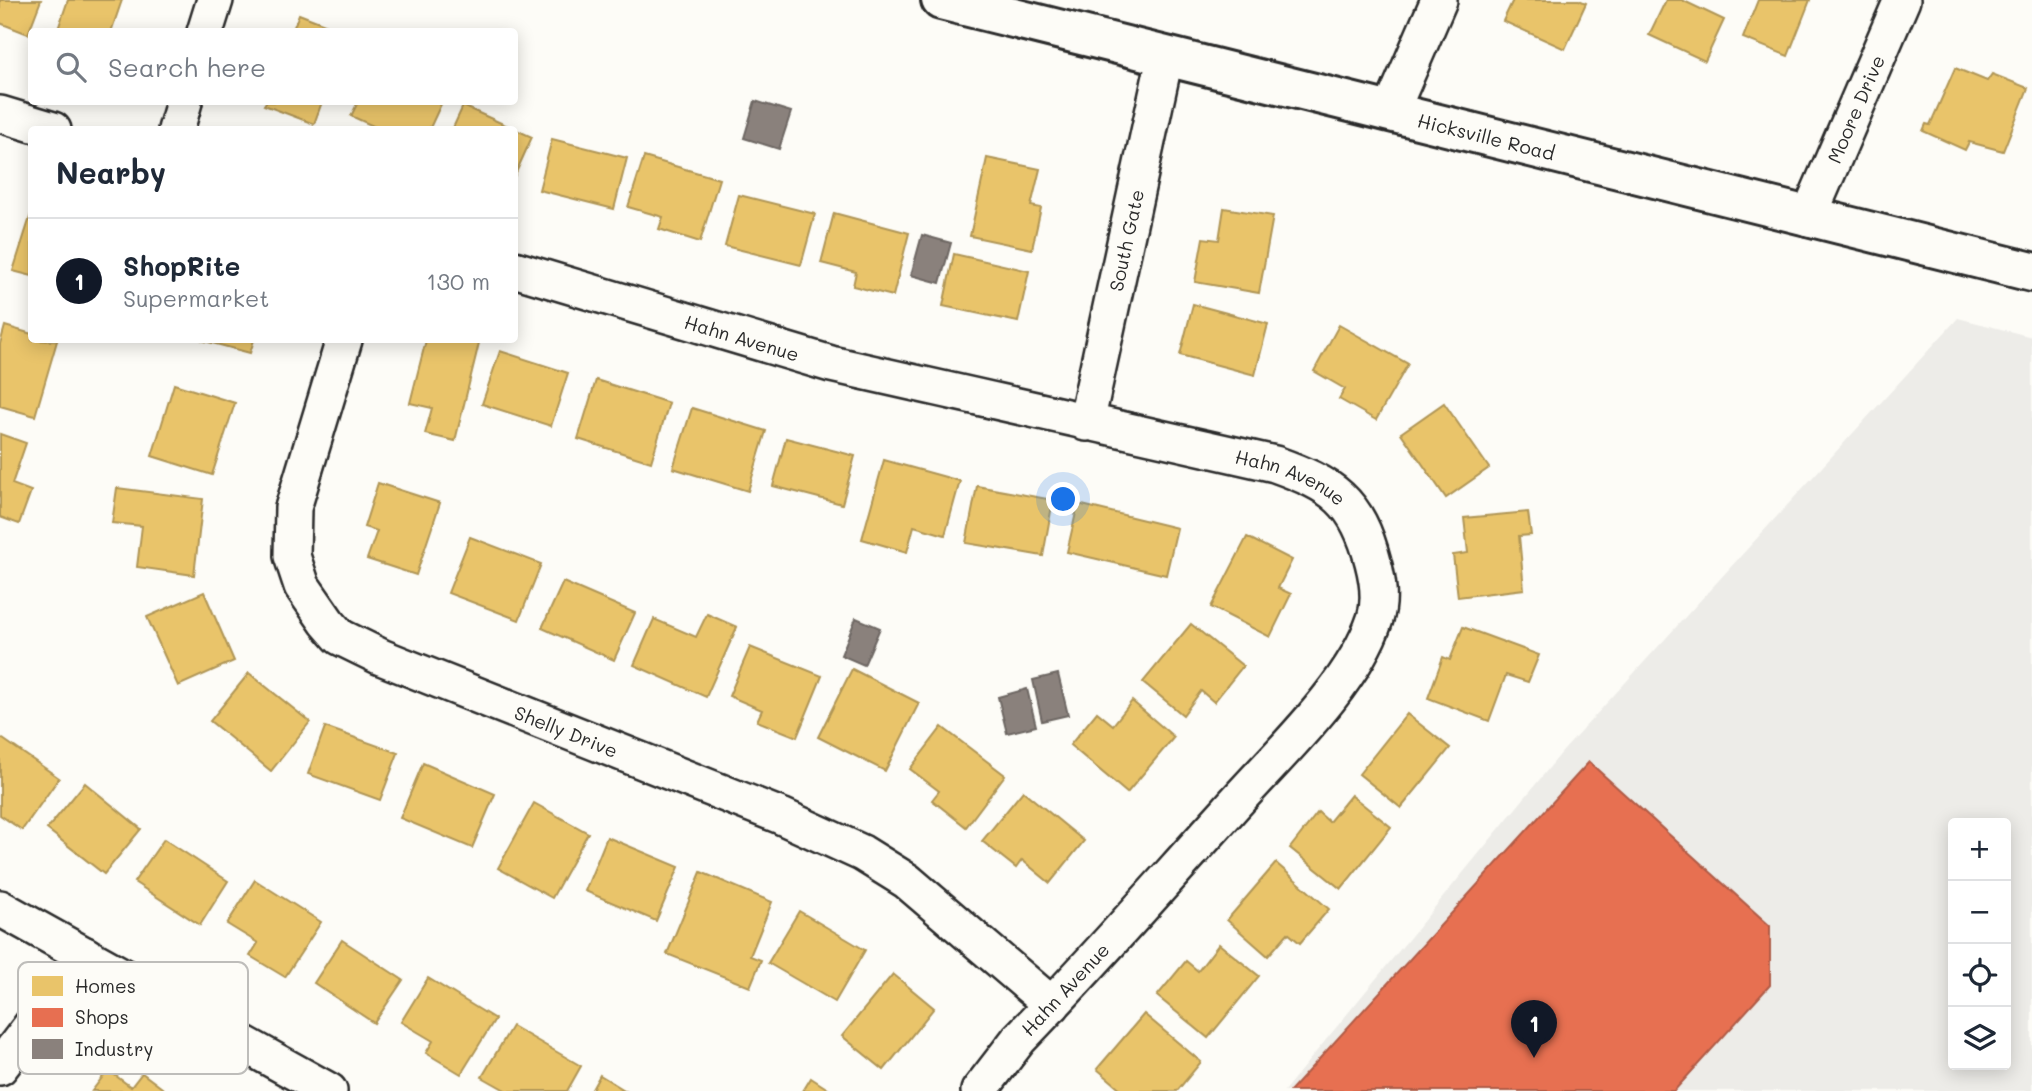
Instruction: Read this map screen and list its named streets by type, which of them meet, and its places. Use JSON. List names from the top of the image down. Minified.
{"streets":{"main road":["Hicksville Road"],"street":["Moore Drive","South Gate","Hahn Avenue","Shelly Drive"]},"crossings":[["Moore Drive","Hicksville Road"],["Hicksville Road","South Gate"],["South Gate","Hahn Avenue"],["Hahn Avenue","Shelly Drive"]],"legend":["Homes","Shops","Industry"],"page":{"search":"Search here","heading":"Nearby","list":[{"mark":"1","name":"ShopRite","note":"Supermarket","value":"130 m"}],"map_buttons":["+","−"],"pins":"1"}}
